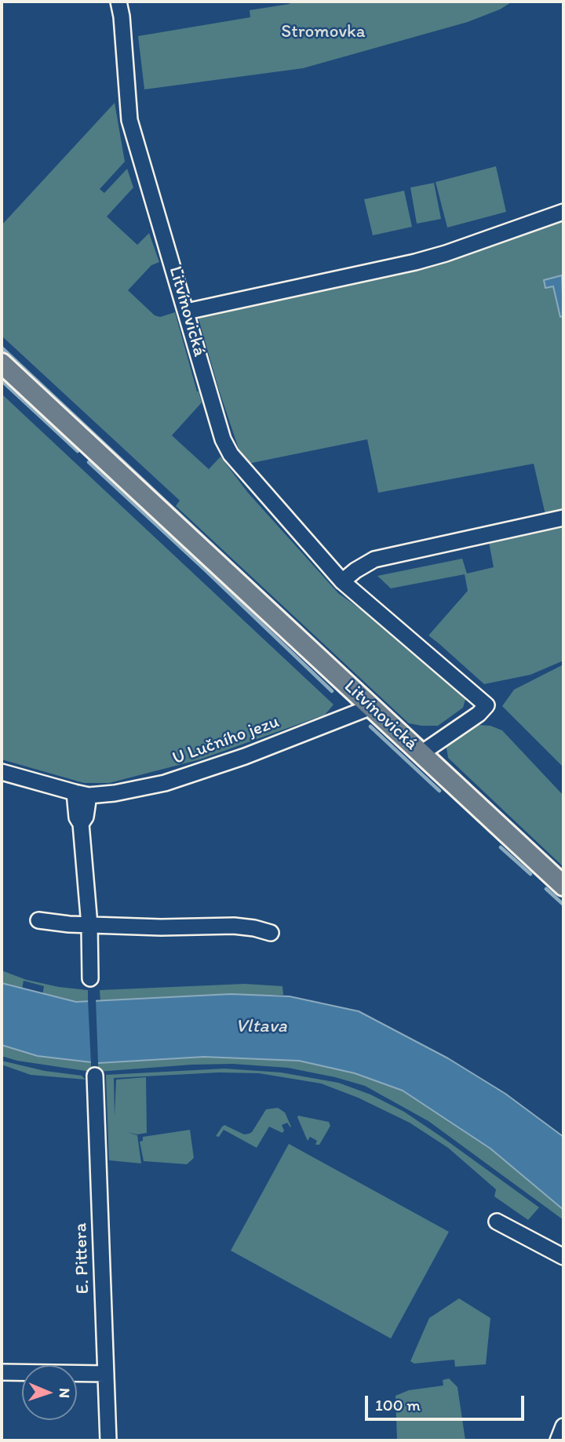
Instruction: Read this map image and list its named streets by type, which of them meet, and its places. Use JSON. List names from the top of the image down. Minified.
{"streets":{"main road":["Litvínovická"],"street":["U Lučního jezu","E. Pittera"]},"crossings":[["Litvínovická","U Lučního jezu"]],"water":["Vltava"],"parks":["Stromovka"],"scale_bar":"100 m","north":"right"}
